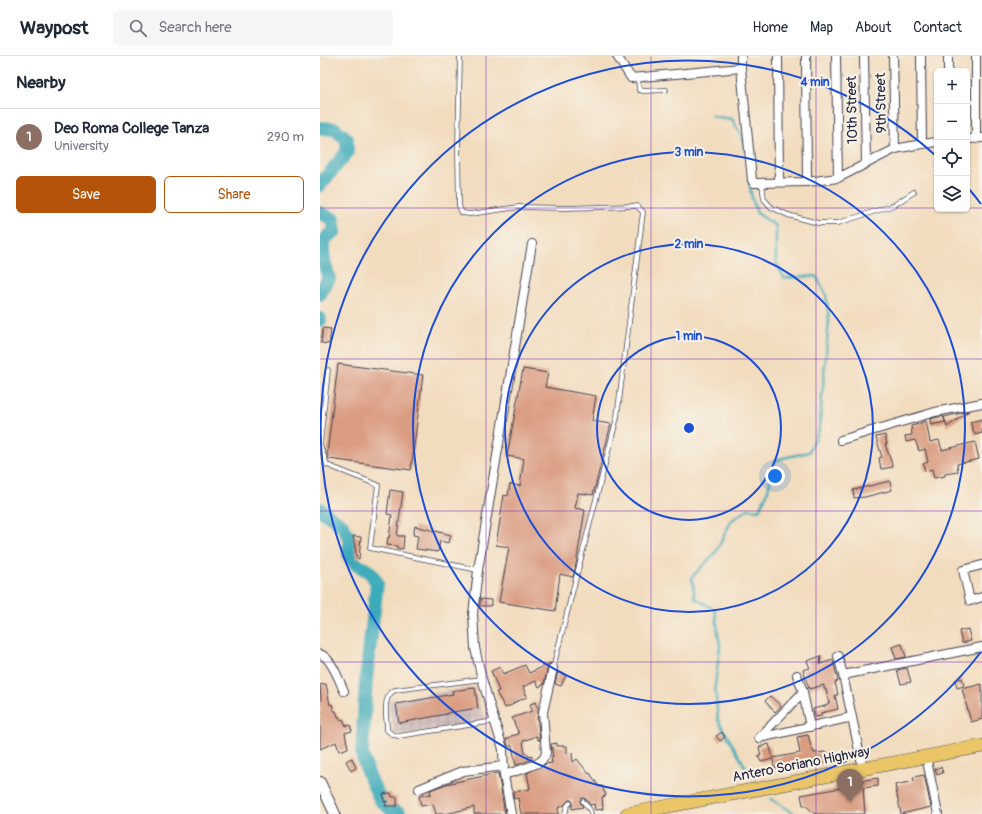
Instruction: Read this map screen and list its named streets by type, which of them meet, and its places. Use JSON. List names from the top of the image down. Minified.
{"streets":{"main road":["Antero Soriano Highway"],"street":["9th Street","10th Street"]},"page":{"header":"Waypost","search":"Search here","nav":["Home","Map","About","Contact"],"heading":"Nearby","map_buttons":["+","−"],"list":[{"mark":"1","name":"Deo Roma College Tanza","note":"University","value":"290 m"}],"buttons":["Save","Share"],"pins":"1"},"rings":["4 min","3 min","2 min","1 min"]}
